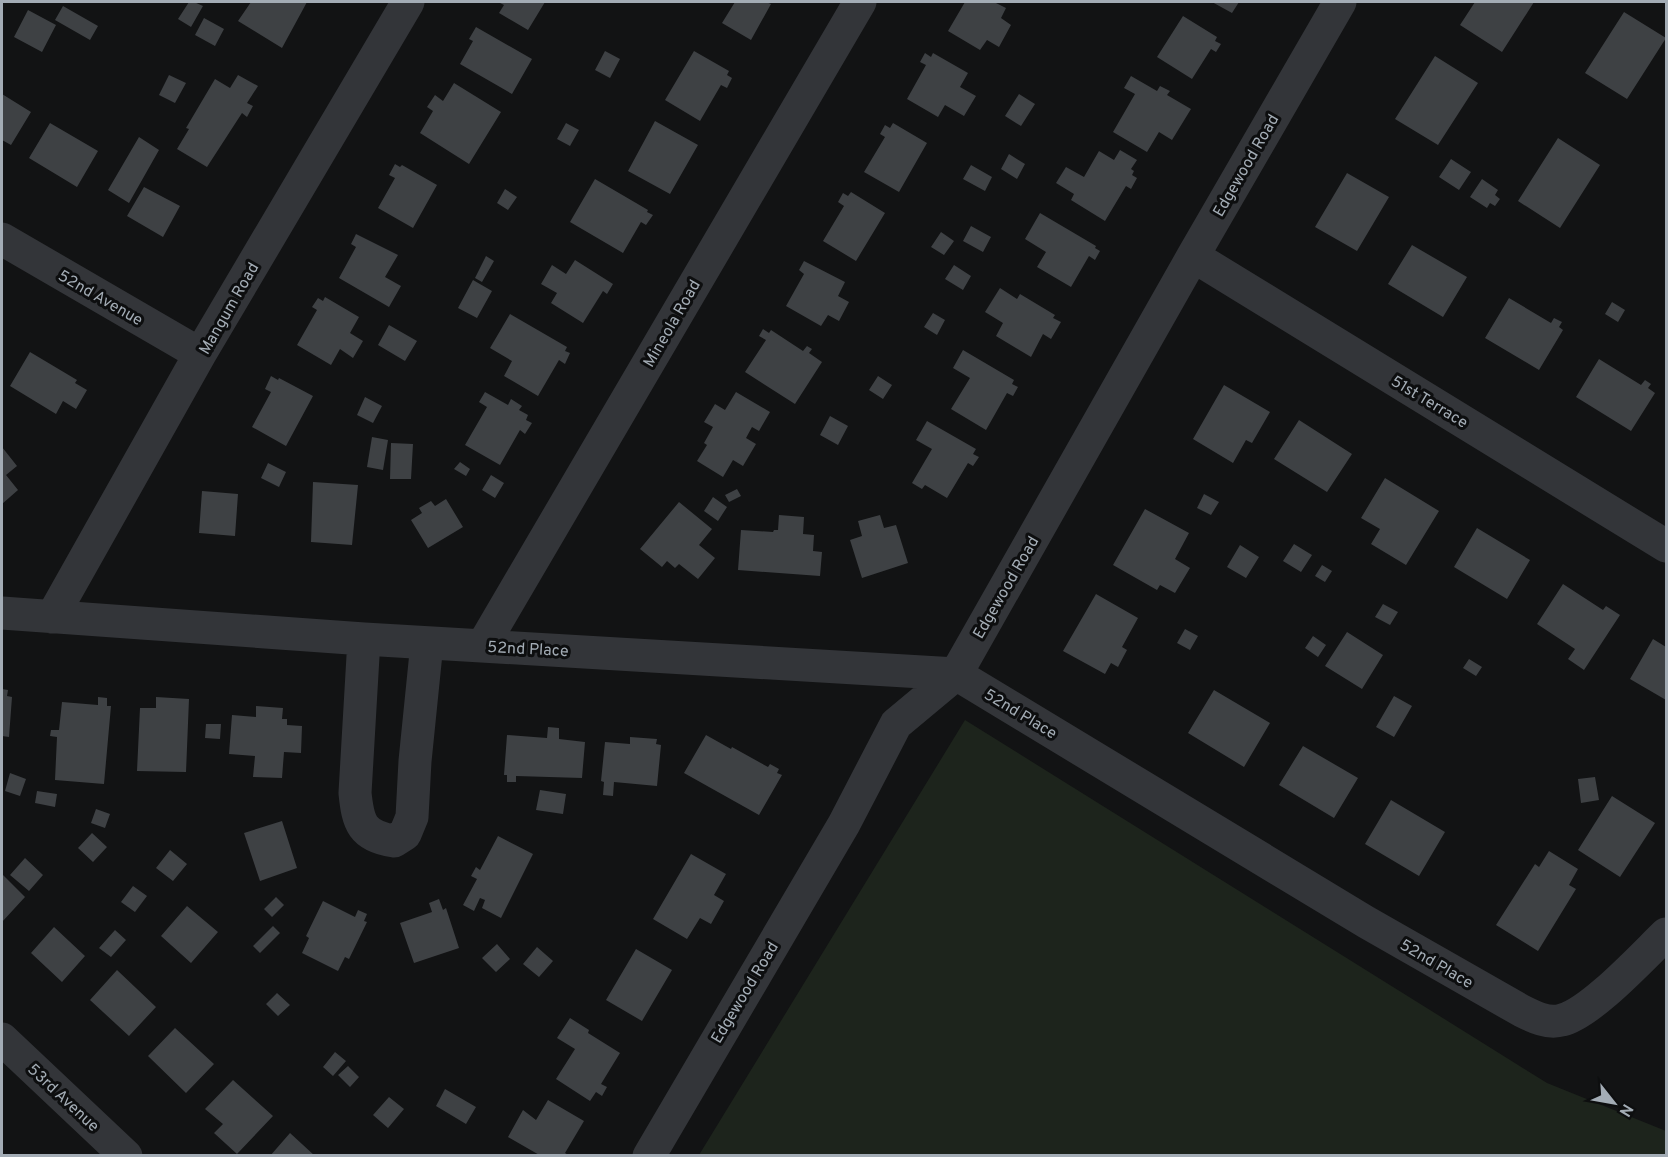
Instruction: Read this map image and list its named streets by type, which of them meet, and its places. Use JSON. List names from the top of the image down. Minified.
{"streets":{"street":["Edgewood Road","52nd Avenue","Mangum Road","Mineola Road","51st Terrace","52nd Place","53rd Avenue"]},"crossings":[["Edgewood Road","51st Terrace"],["Edgewood Road","52nd Place"],["52nd Avenue","Mangum Road"],["Mangum Road","52nd Place"],["Mineola Road","52nd Place"]],"north":"bottom right"}
